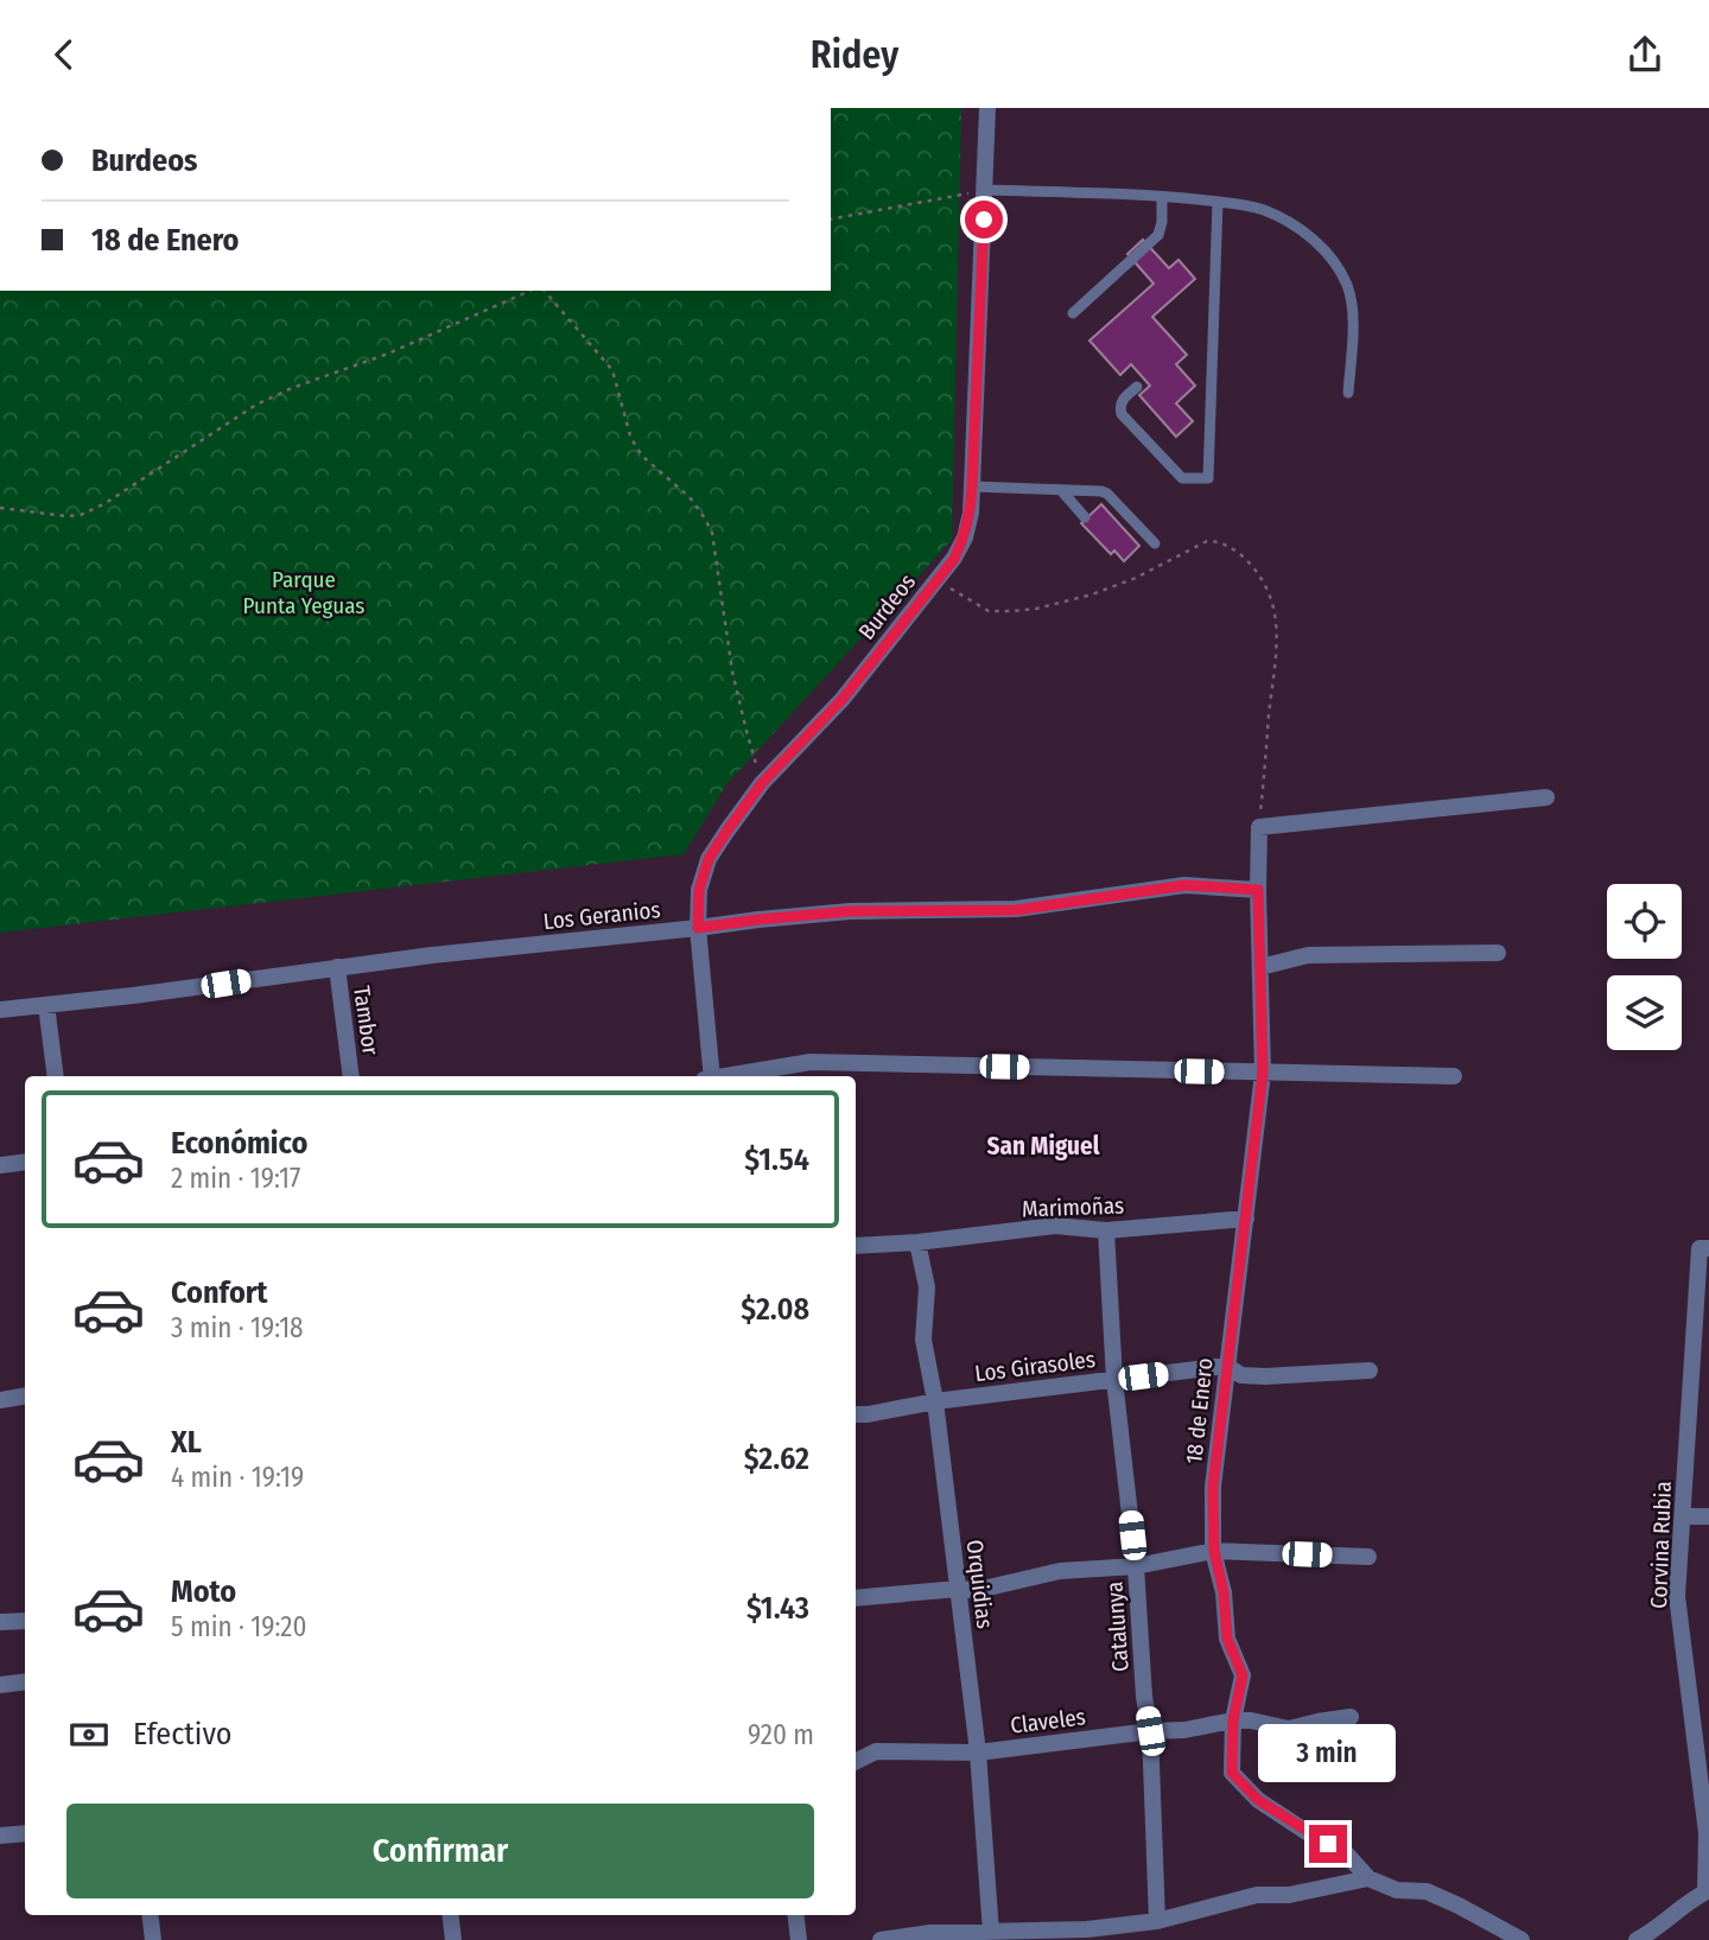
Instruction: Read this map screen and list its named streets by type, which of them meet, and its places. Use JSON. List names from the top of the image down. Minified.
{"streets":{"street":["Burdeos","Los Geranios","Tambor","Marimoñas","Los Girasoles","18 de Enero","Corvina Rubia","Orquidias","Catalunya","Claveles"]},"crossings":[["Burdeos","Los Geranios"],["Los Geranios","Tambor"],["Los Geranios","18 de Enero"],["Marimoñas","18 de Enero"],["Marimoñas","Orquidias"],["Marimoñas","Catalunya"],["Los Girasoles","18 de Enero"],["Los Girasoles","Orquidias"],["Los Girasoles","Catalunya"],["18 de Enero","Claveles"],["Orquidias","Claveles"],["Catalunya","Claveles"]],"districts":["San Miguel"],"parks":["Parque Punta Yeguas"],"page":{"header":"Ridey","banner":["Burdeos","18 de Enero"],"list":[{"name":"Económico","note":"2 min · 19:17","value":"$1.54"},{"name":"Confort","note":"3 min · 19:18","value":"$2.08"},{"name":"XL","note":"4 min · 19:19","value":"$2.62"},{"name":"Moto","note":"5 min · 19:20","value":"$1.43"}],"pay":["Efectivo","920 m"],"bubble":"3 min","buttons":"Confirmar"}}
